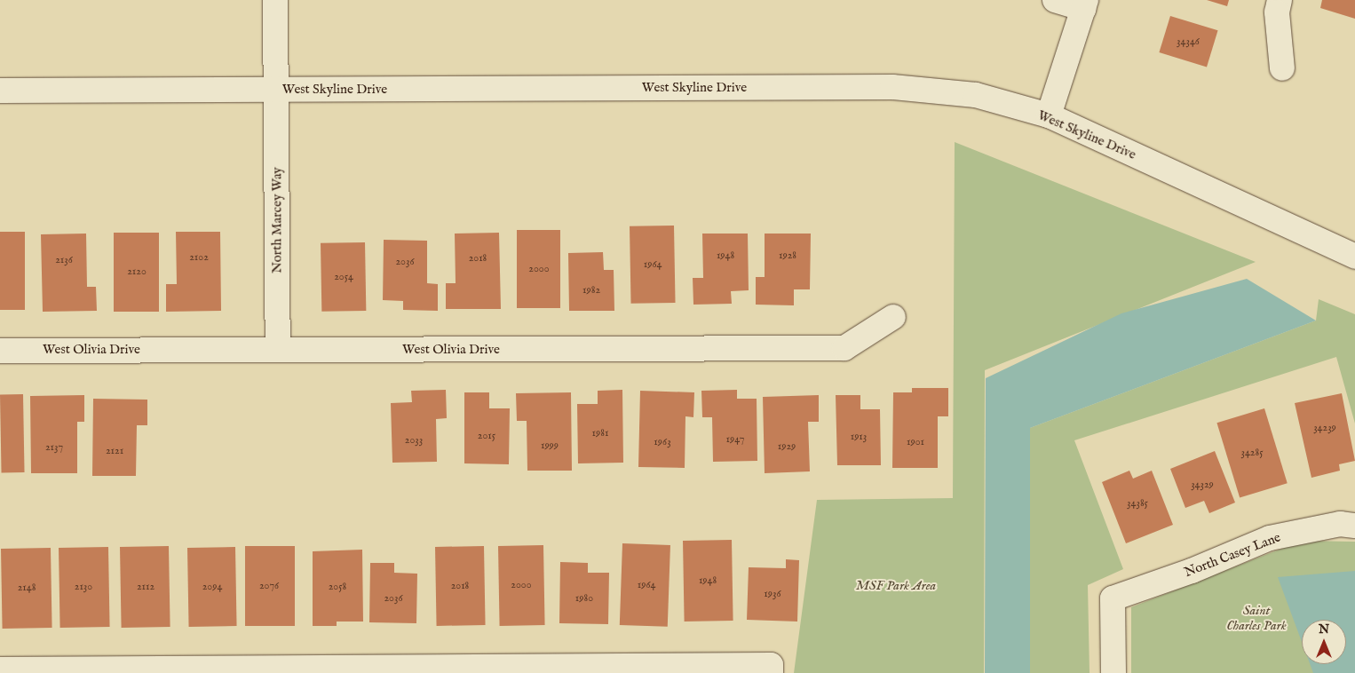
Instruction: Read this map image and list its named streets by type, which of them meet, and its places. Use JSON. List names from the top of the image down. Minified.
{"streets":{"street":["West Skyline Drive","North Marcey Way","West Olivia Drive","North Casey Lane"]},"crossings":[["West Skyline Drive","North Marcey Way"],["North Marcey Way","West Olivia Drive"]],"parks":["MSF Park Area","Saint Charles Park"],"house_numbers":["34346","1948","1928","2102","2018","2136","2036","1964","2000","2120","2054","1982","34239","1981","2015","1913","1947","2033","1963","1901","1999","1929","2137","2121","34285","34329","34385","1948","2000","1964","2076","2018","2130","2112","2094","2058","2148","1936","2036","1980"],"north":"top"}
